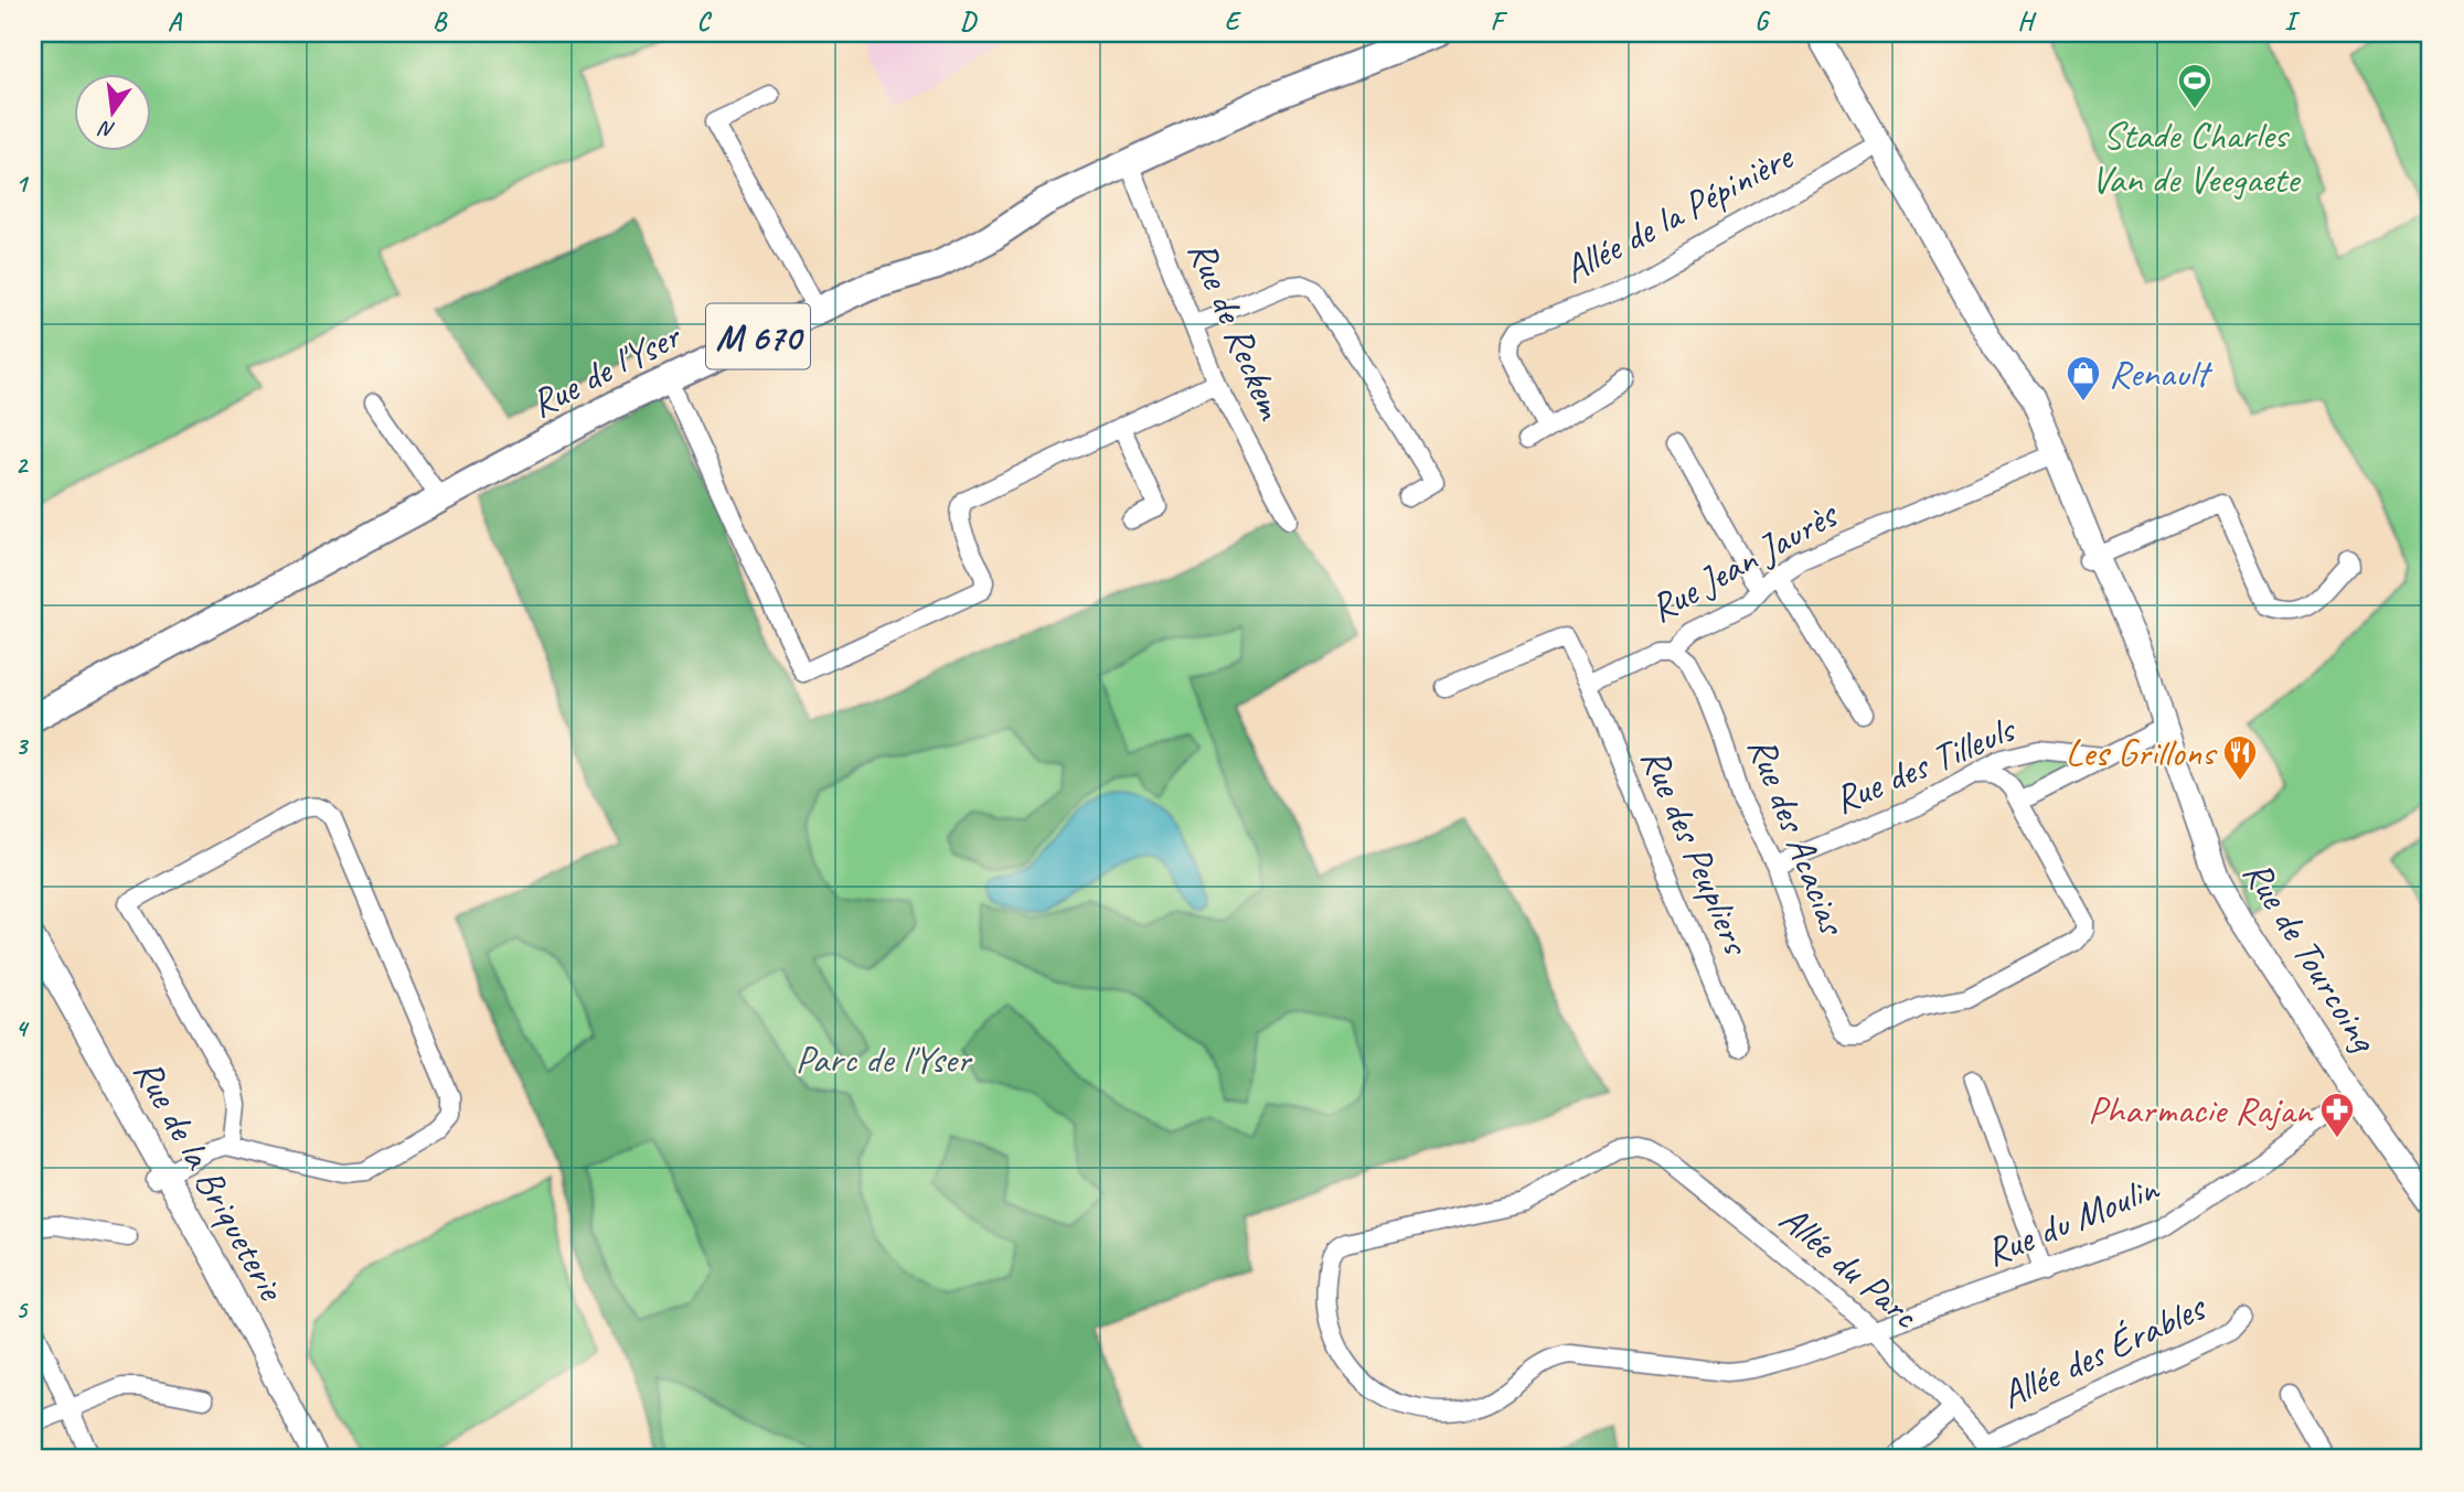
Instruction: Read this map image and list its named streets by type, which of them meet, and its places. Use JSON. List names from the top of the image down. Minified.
{"streets":{"main road":["M 670","Rue de l'Yser","Rue de Tourcoing","Rue de la Briqueterie"],"street":["Allée de la Pépinière","Rue de Reckem","Rue Jean Jaurès","Rue des Tilleuls","Rue des Acacias","Rue des Peupliers","Rue du Moulin","Allée du Parc","Allée des Érables"]},"crossings":[["Allée de la Pépinière","Rue de Tourcoing"],["Rue de Reckem","Rue de l'Yser"],["Rue Jean Jaurès","Rue des Acacias"],["Rue Jean Jaurès","Rue des Peupliers"],["Rue Jean Jaurès","Rue de Tourcoing"],["Rue des Tilleuls","Rue des Acacias"],["Rue des Tilleuls","Rue de Tourcoing"],["Rue de Tourcoing","Rue du Moulin"],["Rue du Moulin","Allée du Parc"],["Allée du Parc","Allée des Érables"]],"parks":["Parc de l'Yser"],"places":{"sports":["Stade Charles Van de Veegaete"],"shop":["Renault"],"restaurant":["Les Grillons"],"pharmacy":["Pharmacie Rajan"]},"north":"bottom","grid":{"columns":["A","B","C","D","E","F","G","H","I"],"rows":["1","2","3","4","5"]}}
